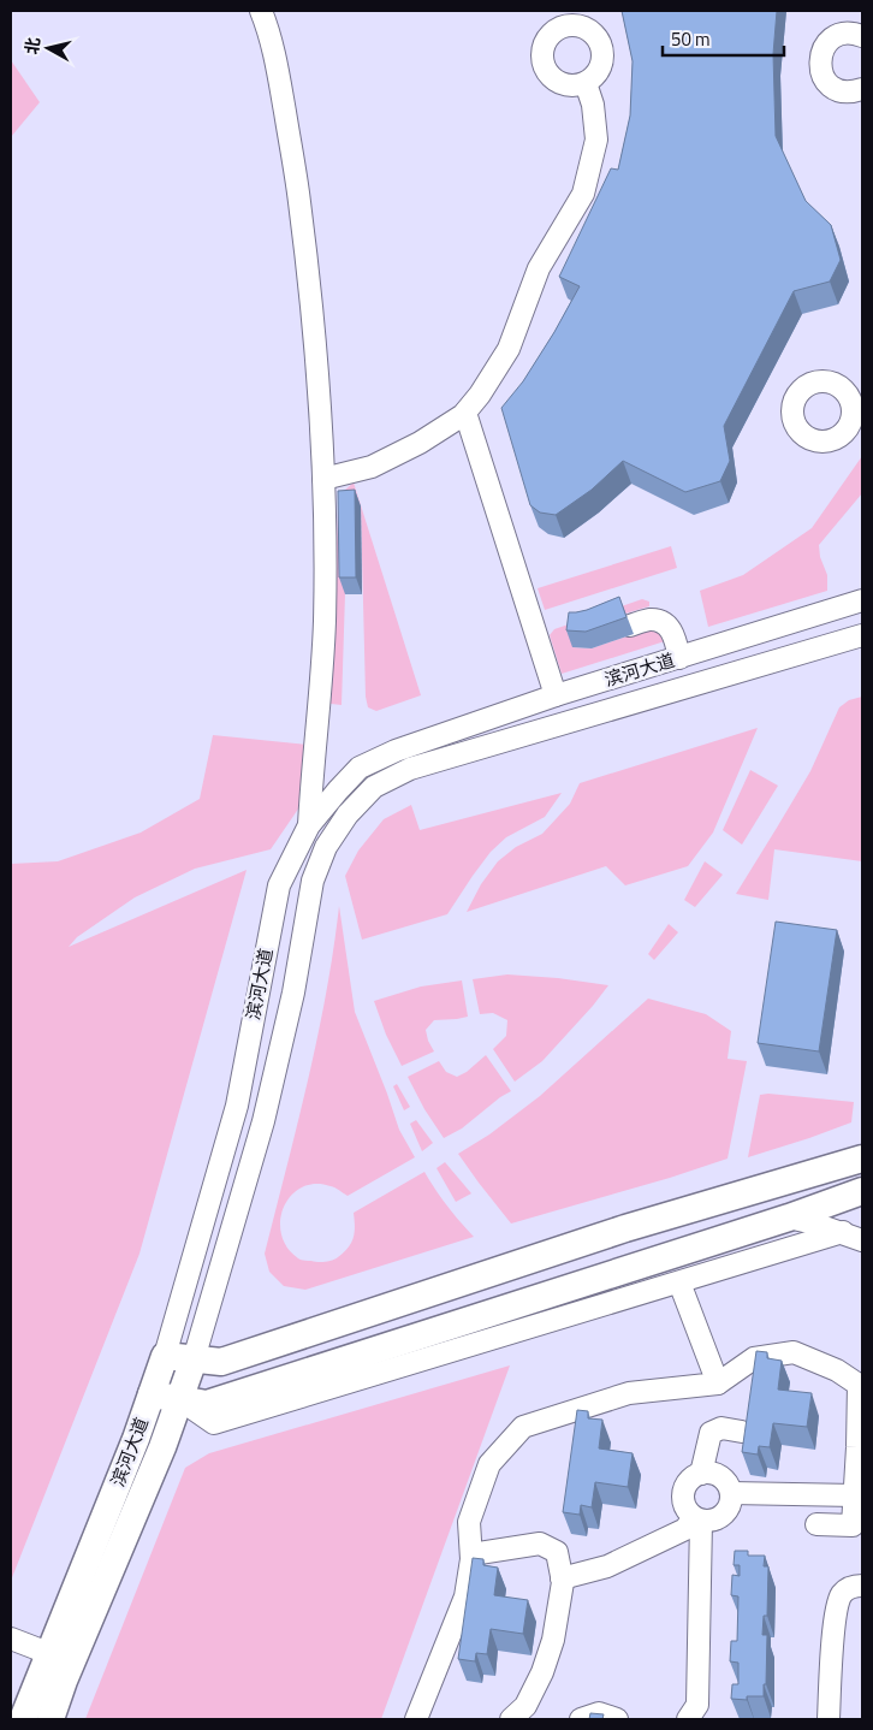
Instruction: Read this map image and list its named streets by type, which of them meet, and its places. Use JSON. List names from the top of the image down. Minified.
{"streets":{"main road":["滨河大道"]},"scale_bar":"50 m","north":"left"}
